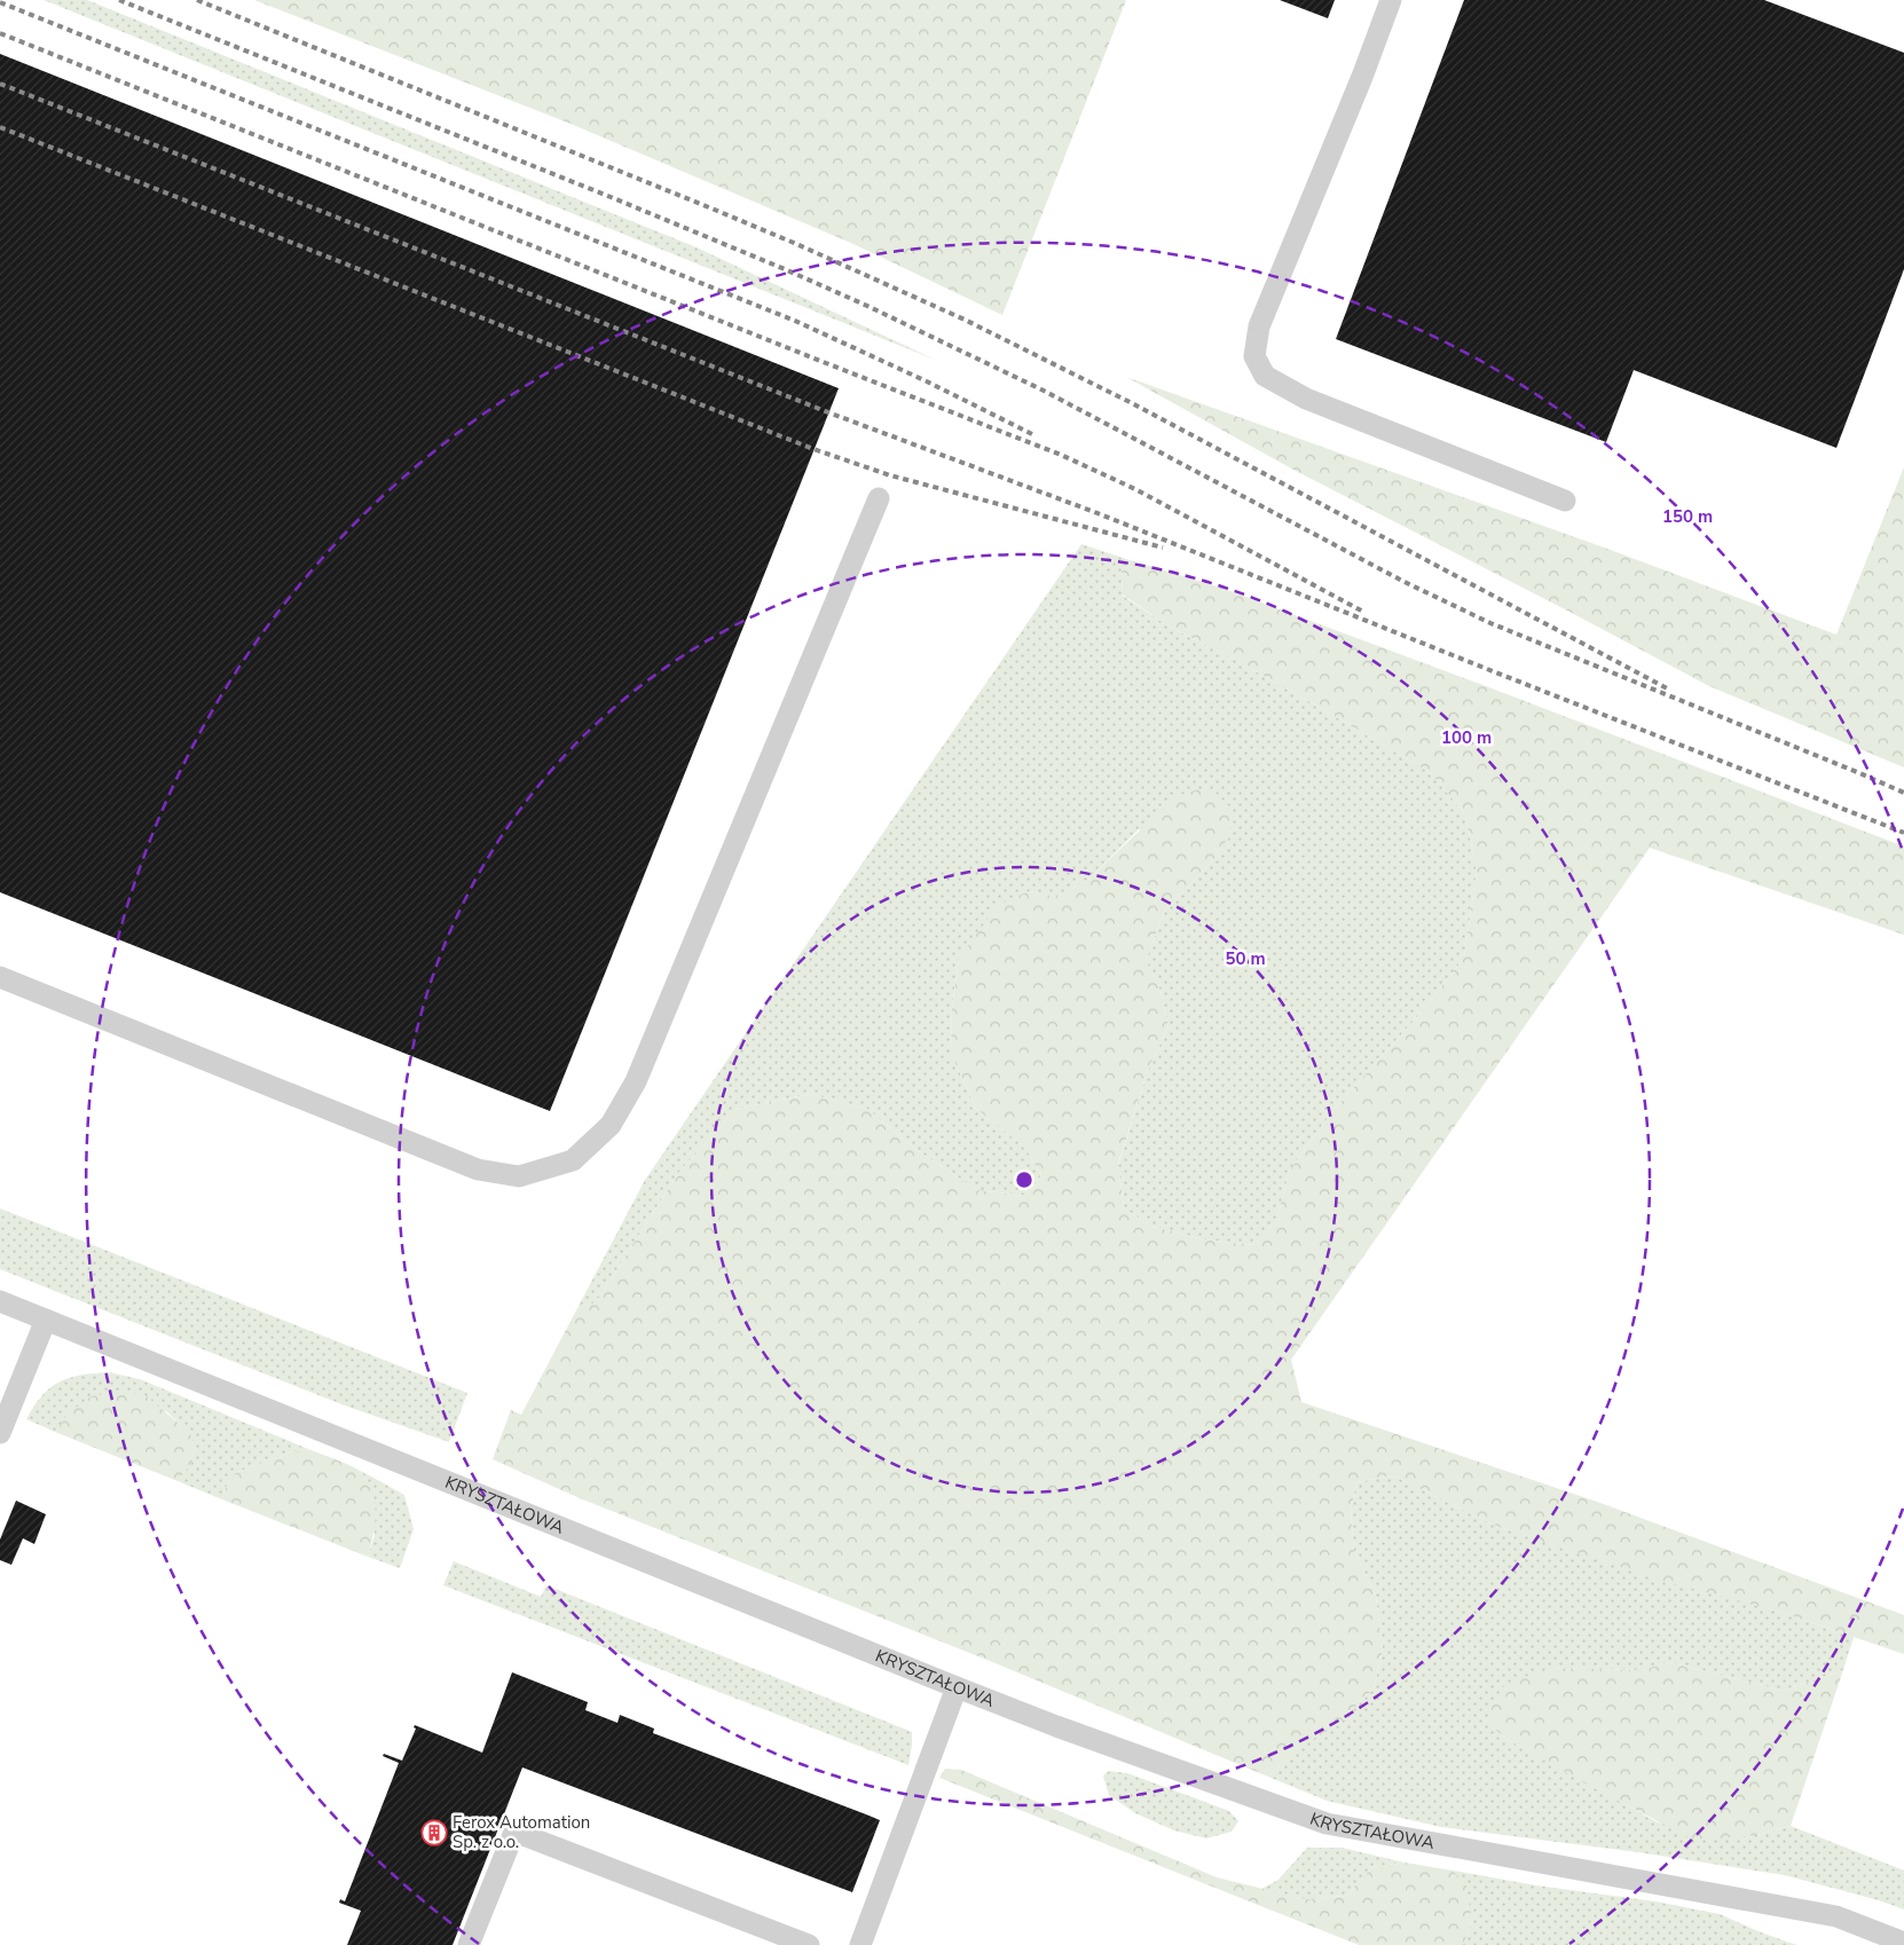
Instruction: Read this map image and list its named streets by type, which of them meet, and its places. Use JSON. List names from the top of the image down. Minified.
{"streets":{"lane":["KRYSZTAŁOWA"]},"places":{"building":["Ferox Automation Sp. z o.o."]},"rings":["150 m","100 m","50 m"]}
